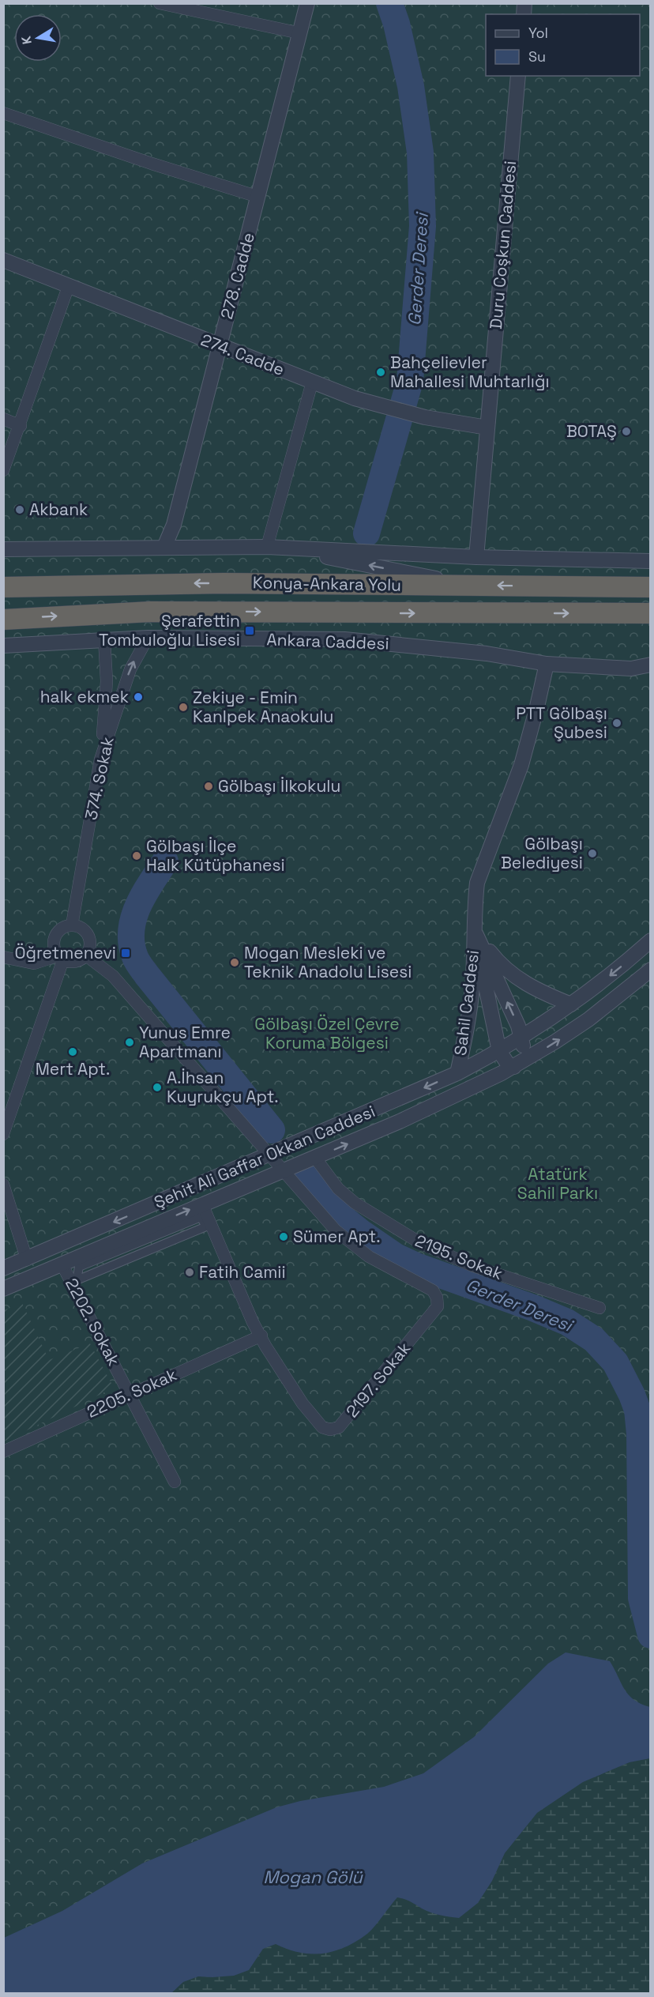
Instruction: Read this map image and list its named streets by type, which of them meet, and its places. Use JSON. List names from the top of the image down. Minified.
{"streets":{"highway":["Konya-Ankara Yolu"],"street":["Duru Coşkun Caddesi","278. Cadde","274. Cadde","Ankara Caddesi","374. Sokak","Sahil Caddesi","Şehit Ali Gaffar Okkan Caddesi","2195. Sokak","2202. Sokak","2197. Sokak","2205. Sokak"]},"crossings":[["Duru Coşkun Caddesi","274. Cadde"],["278. Cadde","274. Cadde"],["Ankara Caddesi","374. Sokak"],["Ankara Caddesi","Sahil Caddesi"],["Sahil Caddesi","Şehit Ali Gaffar Okkan Caddesi"],["Şehit Ali Gaffar Okkan Caddesi","2195. Sokak"],["Şehit Ali Gaffar Okkan Caddesi","2202. Sokak"],["Şehit Ali Gaffar Okkan Caddesi","2197. Sokak"],["2202. Sokak","2205. Sokak"],["2197. Sokak","2205. Sokak"]],"water":["Gerder Deresi","Mogan Gölü"],"parks":["Gölbaşı Özel Çevre Koruma Bölgesi","Atatürk Sahil Parkı"],"places":{"other":["Bahçelievler Mahallesi Muhtarlığı","BOTAŞ","Akbank","halk ekmek","Zekiye - Emin KanIpek Anaokulu","PTT Gölbaşı Şubesi","Gölbaşı İlkokulu","Gölbaşı Belediyesi","Gölbaşı İlçe Halk Kütüphanesi","Mogan Mesleki ve Teknik Anadolu Lisesi","Yunus Emre Apartmanı","Mert Apt.","A.İhsan Kuyrukçu Apt.","Sümer Apt.","Fatih Camii"],"transit":["Şerafettin Tombuloğlu Lisesi","Öğretmenevi"]},"legend":["Yol","Su"],"north":"left"}
